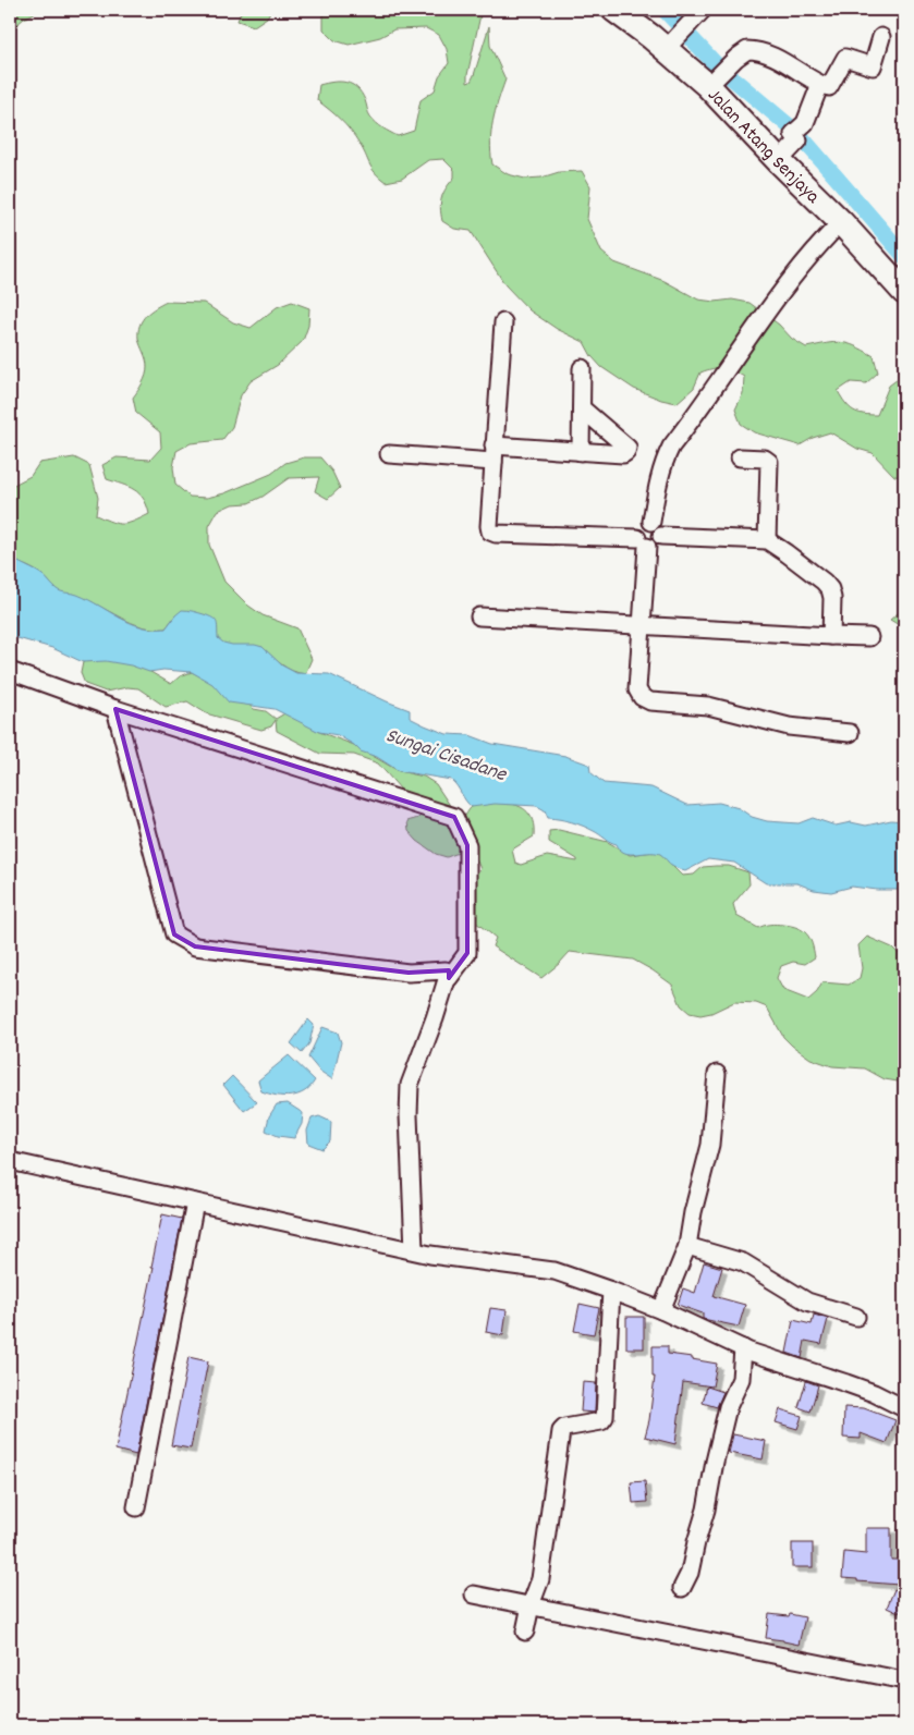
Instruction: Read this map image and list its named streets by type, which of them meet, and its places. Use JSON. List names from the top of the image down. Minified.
{"streets":{"main road":["Jalan Atang Senjaya"]},"water":["Sungai Cisadane"]}
